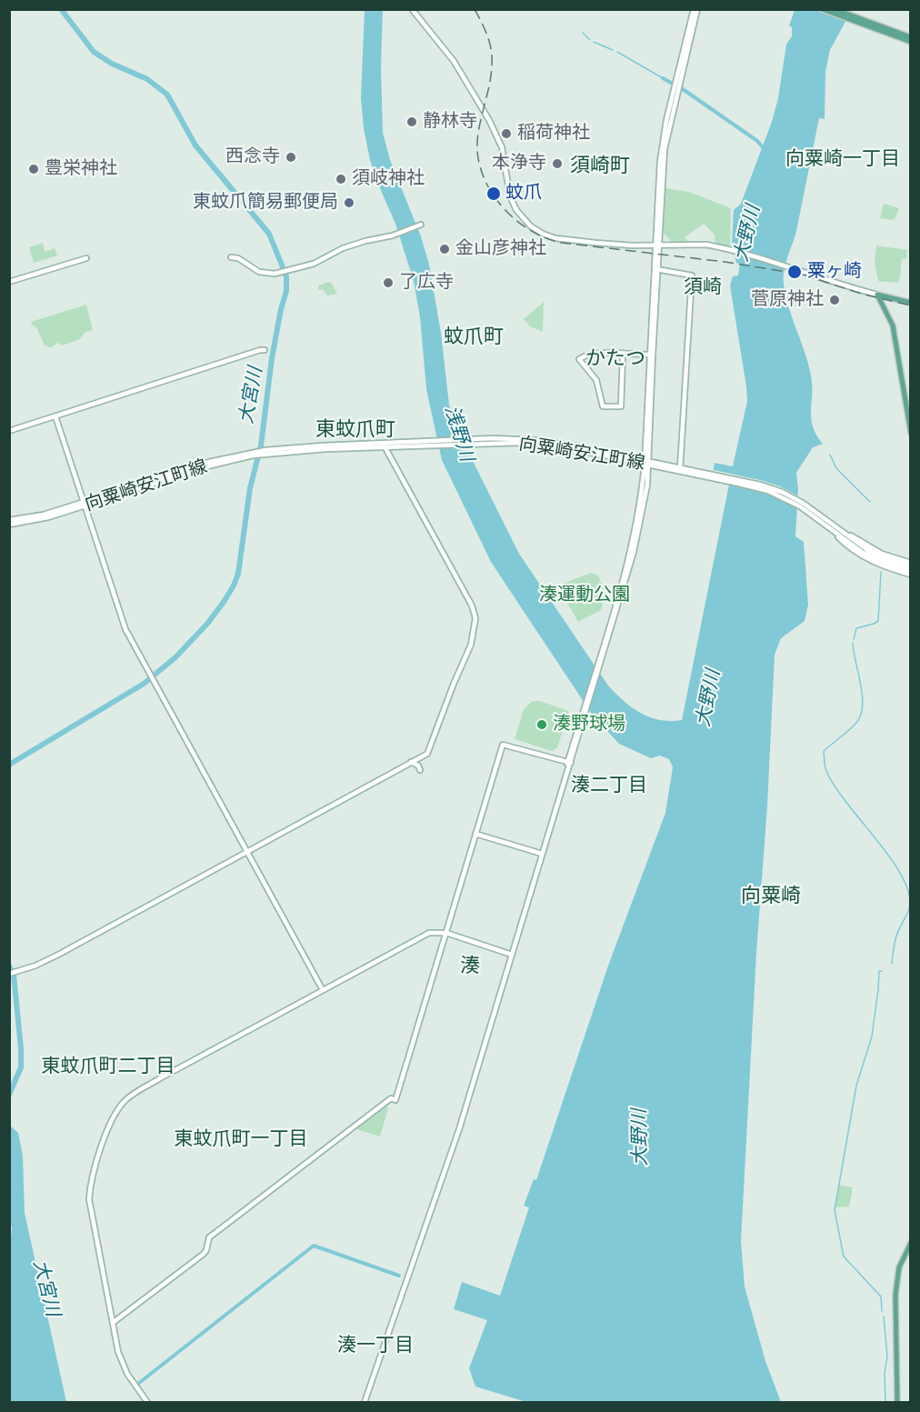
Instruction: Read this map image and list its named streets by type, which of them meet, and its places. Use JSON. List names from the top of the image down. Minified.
{"streets":{"street":["向粟崎安江町線"]},"districts":["向粟崎一丁目","須崎町","須崎","蚊爪町","かたつ","東蚊爪町","湊二丁目","向粟崎","湊","東蚊爪町二丁目","東蚊爪町一丁目","湊一丁目"],"water":["大野川","大宮川","浅野川"],"parks":["湊運動公園"],"places":["静林寺","稲荷神社","西念寺","本浄寺","豊栄神社","須岐神社","蚊爪","東蚊爪簡易郵便局","金山彦神社","粟ヶ崎","了広寺","菅原神社","湊野球場"]}
